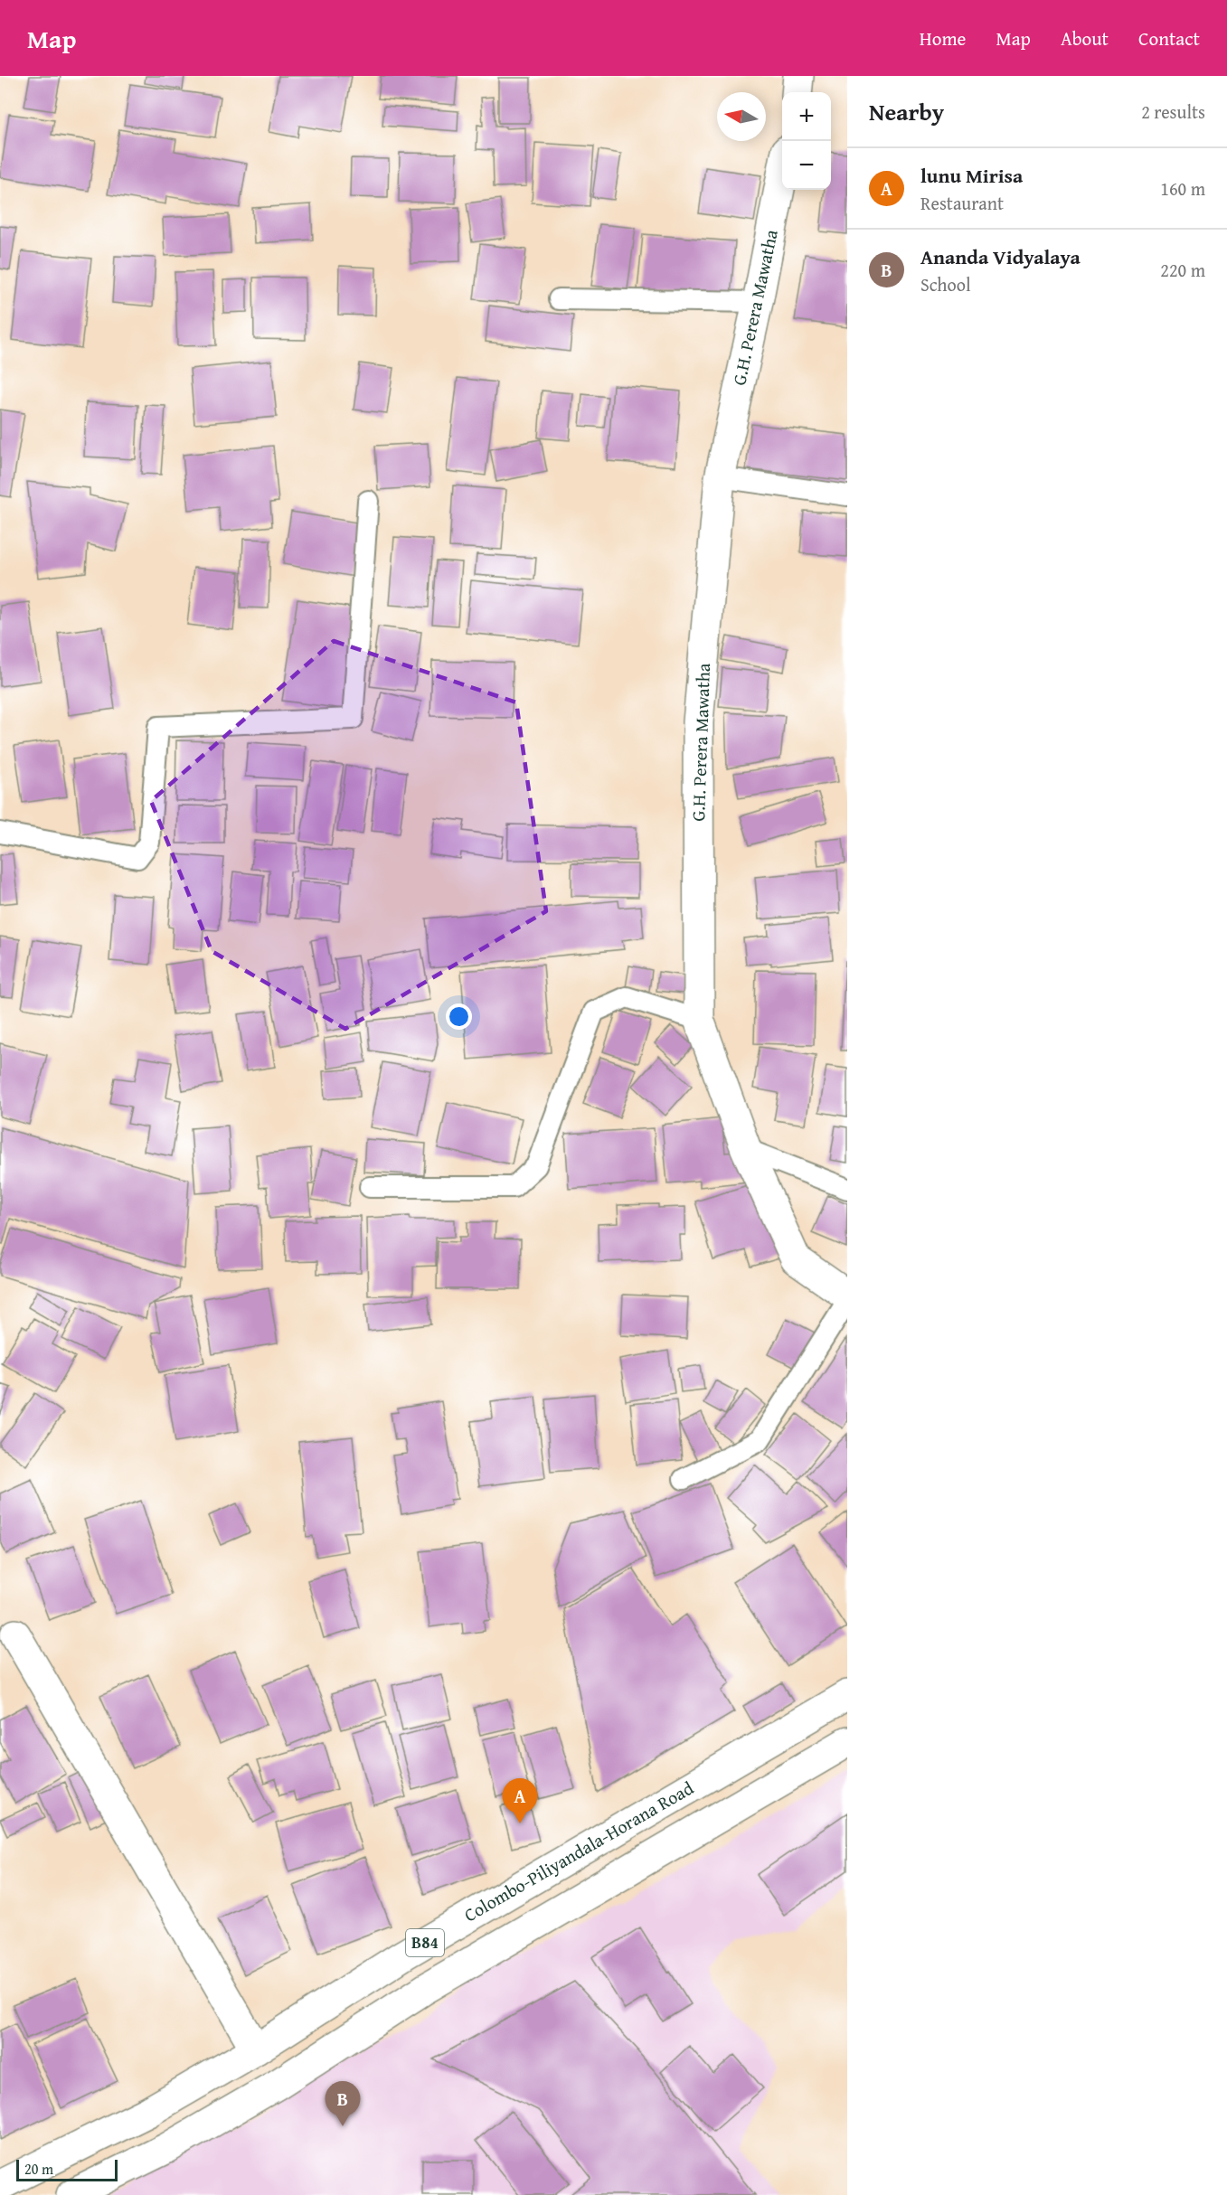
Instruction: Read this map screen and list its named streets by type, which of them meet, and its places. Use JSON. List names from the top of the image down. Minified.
{"streets":{"main road":["G.H. Perera Mawatha","Colombo-Piliyandala-Horana Road","B84"]},"scale_bar":"20 m","north":"left","page":{"header":"Map","nav":["Home","Map","About","Contact"],"heading":["Nearby","2 results"],"map_buttons":["+","−"],"list":[{"mark":"A","name":"lunu Mirisa","note":"Restaurant","value":"160 m"},{"mark":"B","name":"Ananda Vidyalaya","note":"School","value":"220 m"}],"pins":["A","B"],"scale":"20 m"}}
